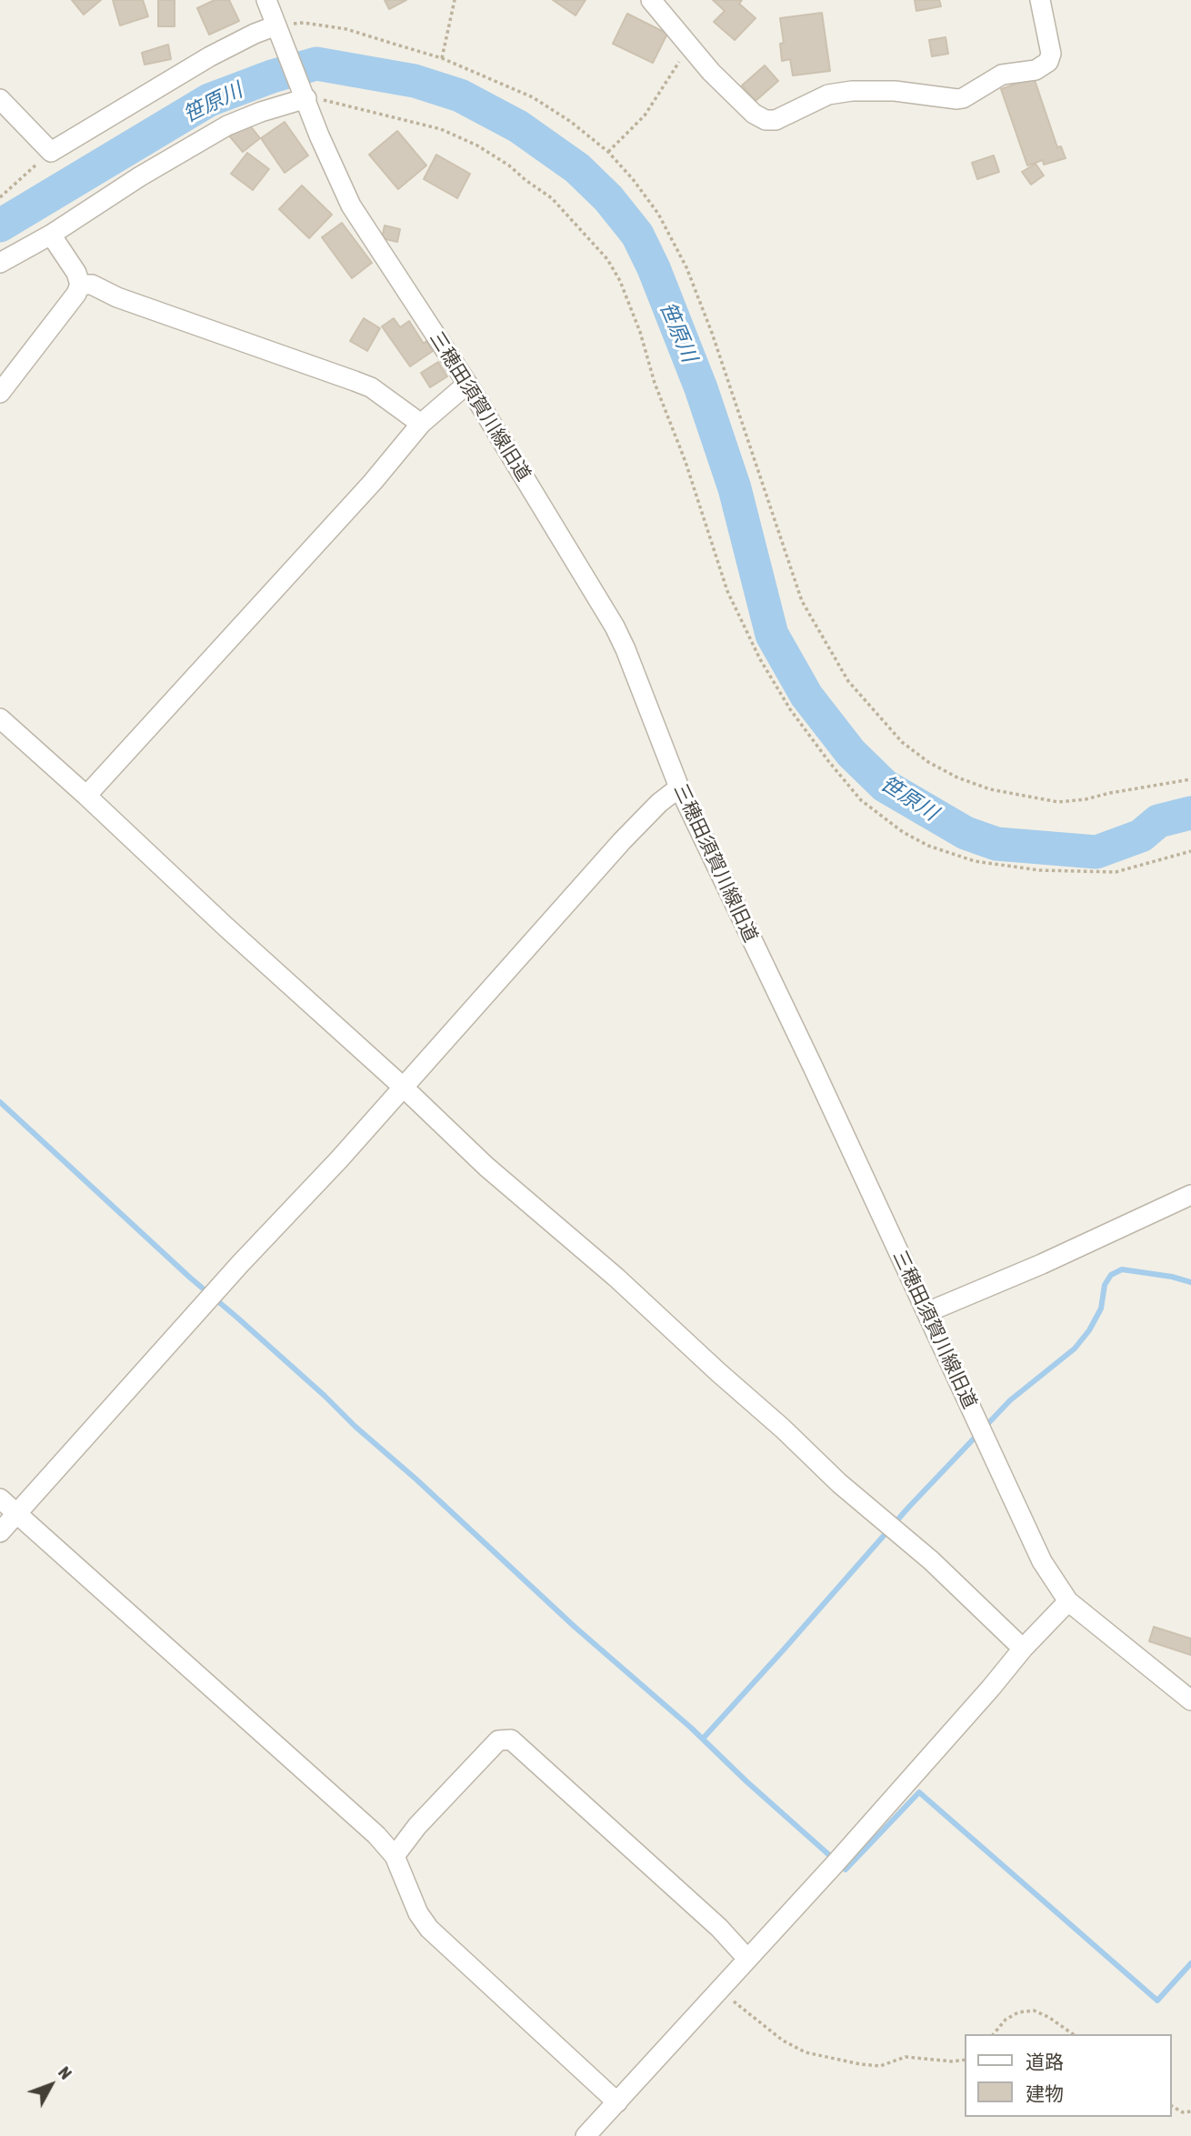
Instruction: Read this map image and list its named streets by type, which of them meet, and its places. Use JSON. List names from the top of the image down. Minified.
{"streets":{"street":["三穂田須賀川線旧道"]},"water":["笹原川"],"legend":["道路","建物"],"north":"top right"}
